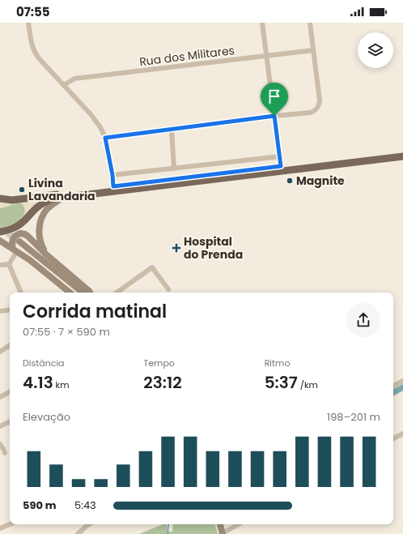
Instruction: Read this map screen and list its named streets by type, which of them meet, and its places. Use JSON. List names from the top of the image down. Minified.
{"streets":{"street":["Rua dos Militares"]},"places":{"other":["Magnite","Livina Lavandaria"],"health":["Hospital do Prenda"]},"page":{"status":"07:55","heading":["Corrida matinal","07:55 · 7 × 590 m"],"stats":[["Distância","4.13 km"],["Tempo","23:12"],["Ritmo","5:37 /km"]],"chart":["Elevação","198–201 m"],"list":[{"name":"590 m","note":"5:43"}]}}
